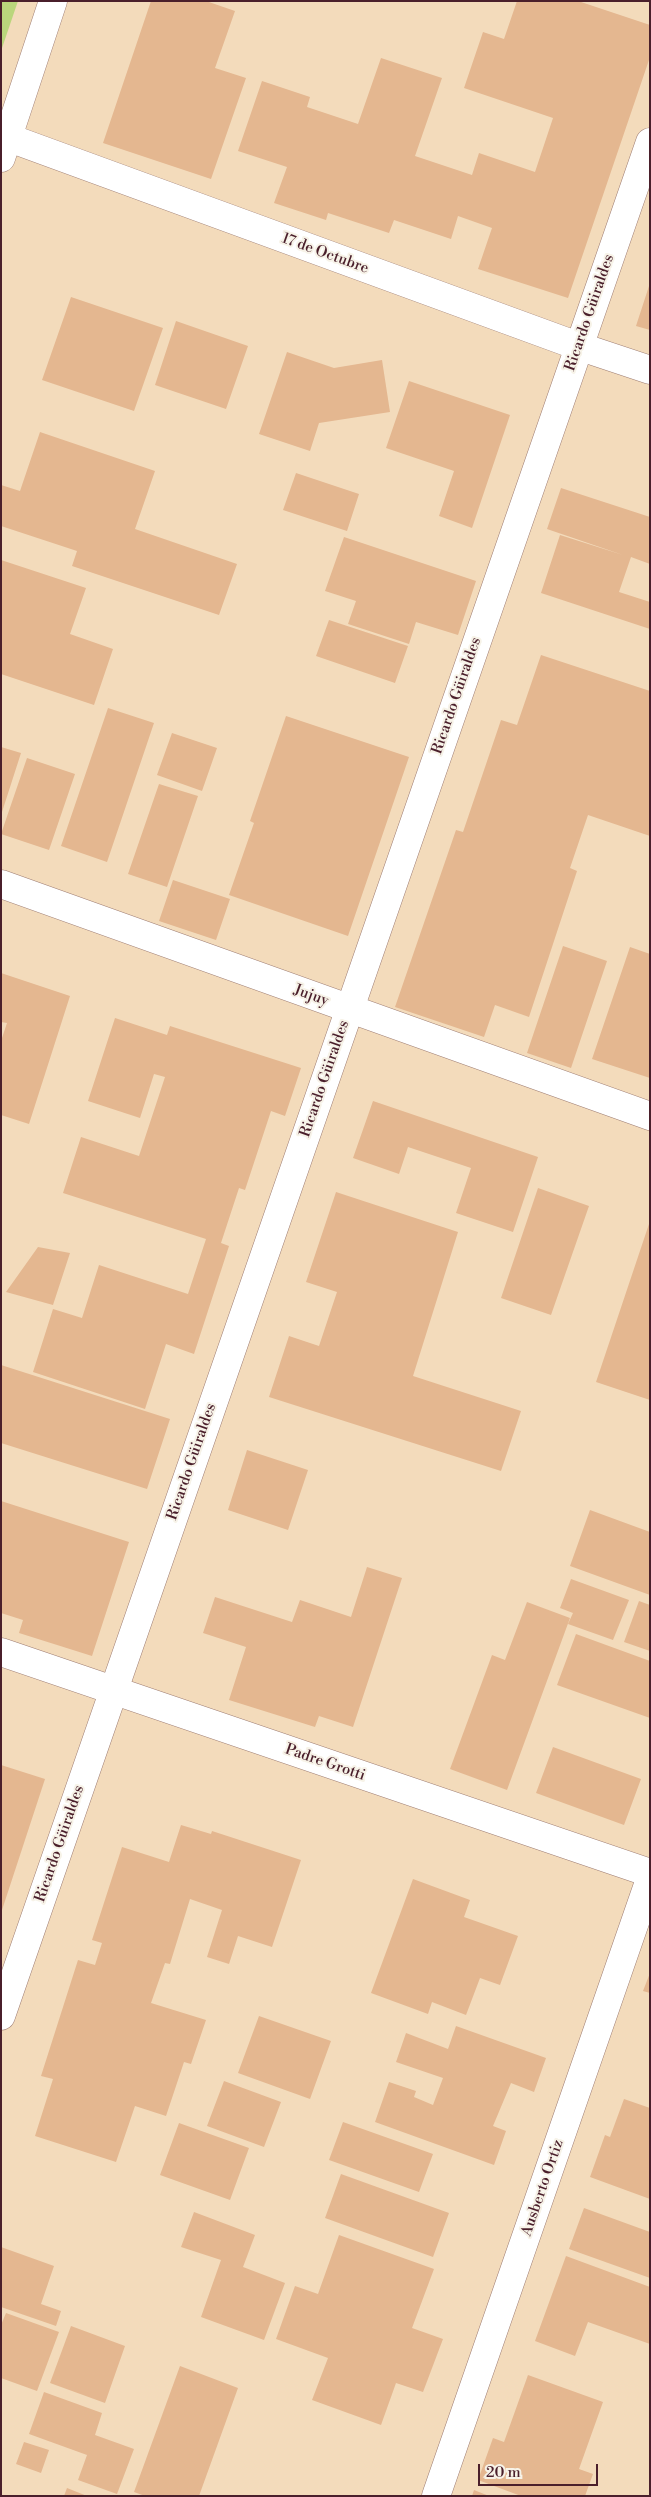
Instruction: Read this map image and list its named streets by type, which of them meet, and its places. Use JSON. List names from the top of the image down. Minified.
{"streets":{"street":["17 de Octubre","Ricardo Güiraldes","Jujuy","Padre Grotti","Ausberto Ortiz"]},"crossings":[["17 de Octubre","Ricardo Güiraldes"],["Ricardo Güiraldes","Jujuy"],["Ricardo Güiraldes","Padre Grotti"]],"scale_bar":"20 m"}
